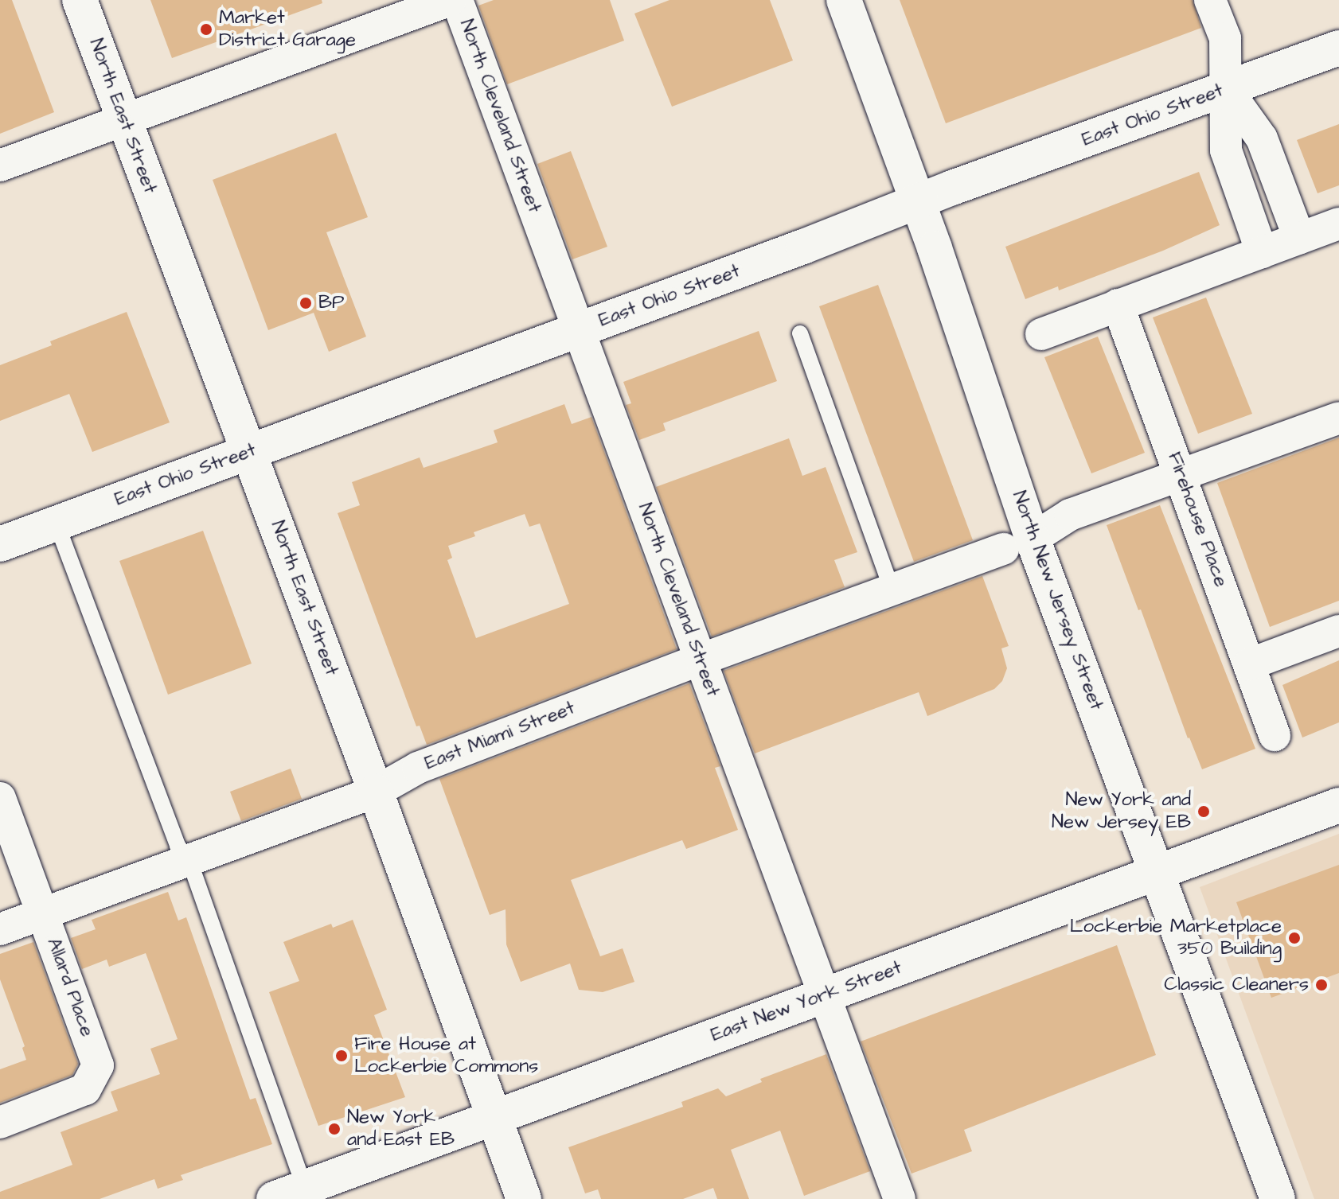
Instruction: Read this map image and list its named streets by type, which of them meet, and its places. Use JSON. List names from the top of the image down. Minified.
{"streets":{"main road":["East Ohio Street","North East Street","North New Jersey Street","East New York Street"],"street":["North Cleveland Street","Firehouse Place","East Miami Street","Allard Place"]},"crossings":[["East Ohio Street","North East Street"],["East Ohio Street","North Cleveland Street"],["East Ohio Street","North New Jersey Street"],["North East Street","East Miami Street"],["North East Street","East New York Street"],["North Cleveland Street","East Miami Street"],["North Cleveland Street","East New York Street"],["Firehouse Place","East Miami Street"],["North New Jersey Street","East Miami Street"],["North New Jersey Street","East New York Street"],["East Miami Street","Allard Place"]],"places":["Market District Garage","BP","New York and New Jersey EB","Lockerbie Marketplace 350 Building","Classic Cleaners","Fire House at Lockerbie Commons","New York and East EB"]}
